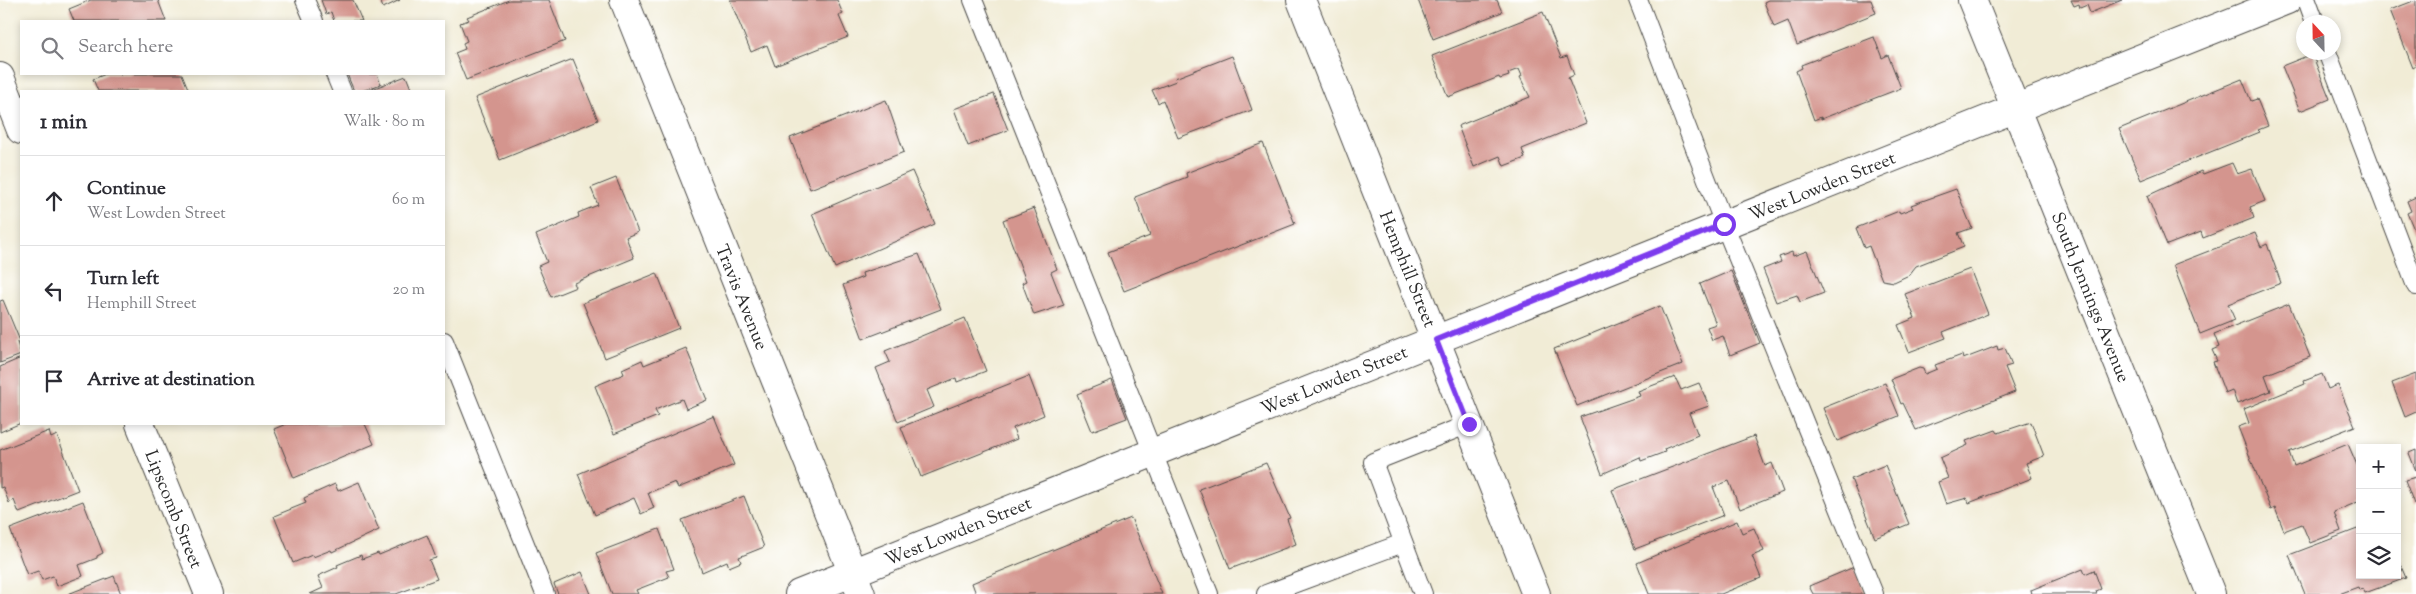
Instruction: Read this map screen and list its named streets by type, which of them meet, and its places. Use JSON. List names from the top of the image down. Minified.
{"streets":{"street":["West Lowden Street","Hemphill Street","Travis Avenue","South Jennings Avenue","Lipscomb Street"]},"crossings":[["West Lowden Street","Hemphill Street"],["West Lowden Street","Travis Avenue"],["West Lowden Street","South Jennings Avenue"]],"north":"top","page":{"search":"Search here","heading":["1 min","Walk · 80 m"],"list":[["Continue","West Lowden Street","60 m"],["Turn left","Hemphill Street","20 m"],"Arrive at destination"],"map_buttons":["+","−"]}}
